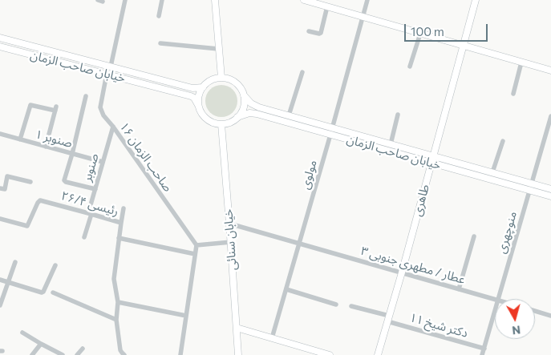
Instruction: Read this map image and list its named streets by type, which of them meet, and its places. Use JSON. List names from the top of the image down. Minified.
{"streets":{"main road":["خیابان صاحب الزمان","طاهری","خیابان سنائی"],"street":["صنوبر ۱","صاحب الزمان ۱۶","صنوبر","مولوی","رئیسی ۲۶/۴","منوچهری","عطار / مطهری جنوبی ۳","دکتر شیخ ۱۱"]},"crossings":[["خیابان صاحب الزمان","صاحب الزمان ۱۶"],["خیابان صاحب الزمان","مولوی"],["خیابان صاحب الزمان","طاهری"],["خیابان صاحب الزمان","منوچهری"],["خیابان صاحب الزمان","خیابان سنائی"],["صنوبر ۱","صنوبر"],["صاحب الزمان ۱۶","صنوبر"],["صنوبر","رئیسی ۲۶/۴"],["مولوی","عطار / مطهری جنوبی ۳"],["طاهری","عطار / مطهری جنوبی ۳"],["طاهری","دکتر شیخ ۱۱"],["منوچهری","دکتر شیخ ۱۱"],["خیابان سنائی","عطار / مطهری جنوبی ۳"]],"scale_bar":"100 m","north":"bottom"}
